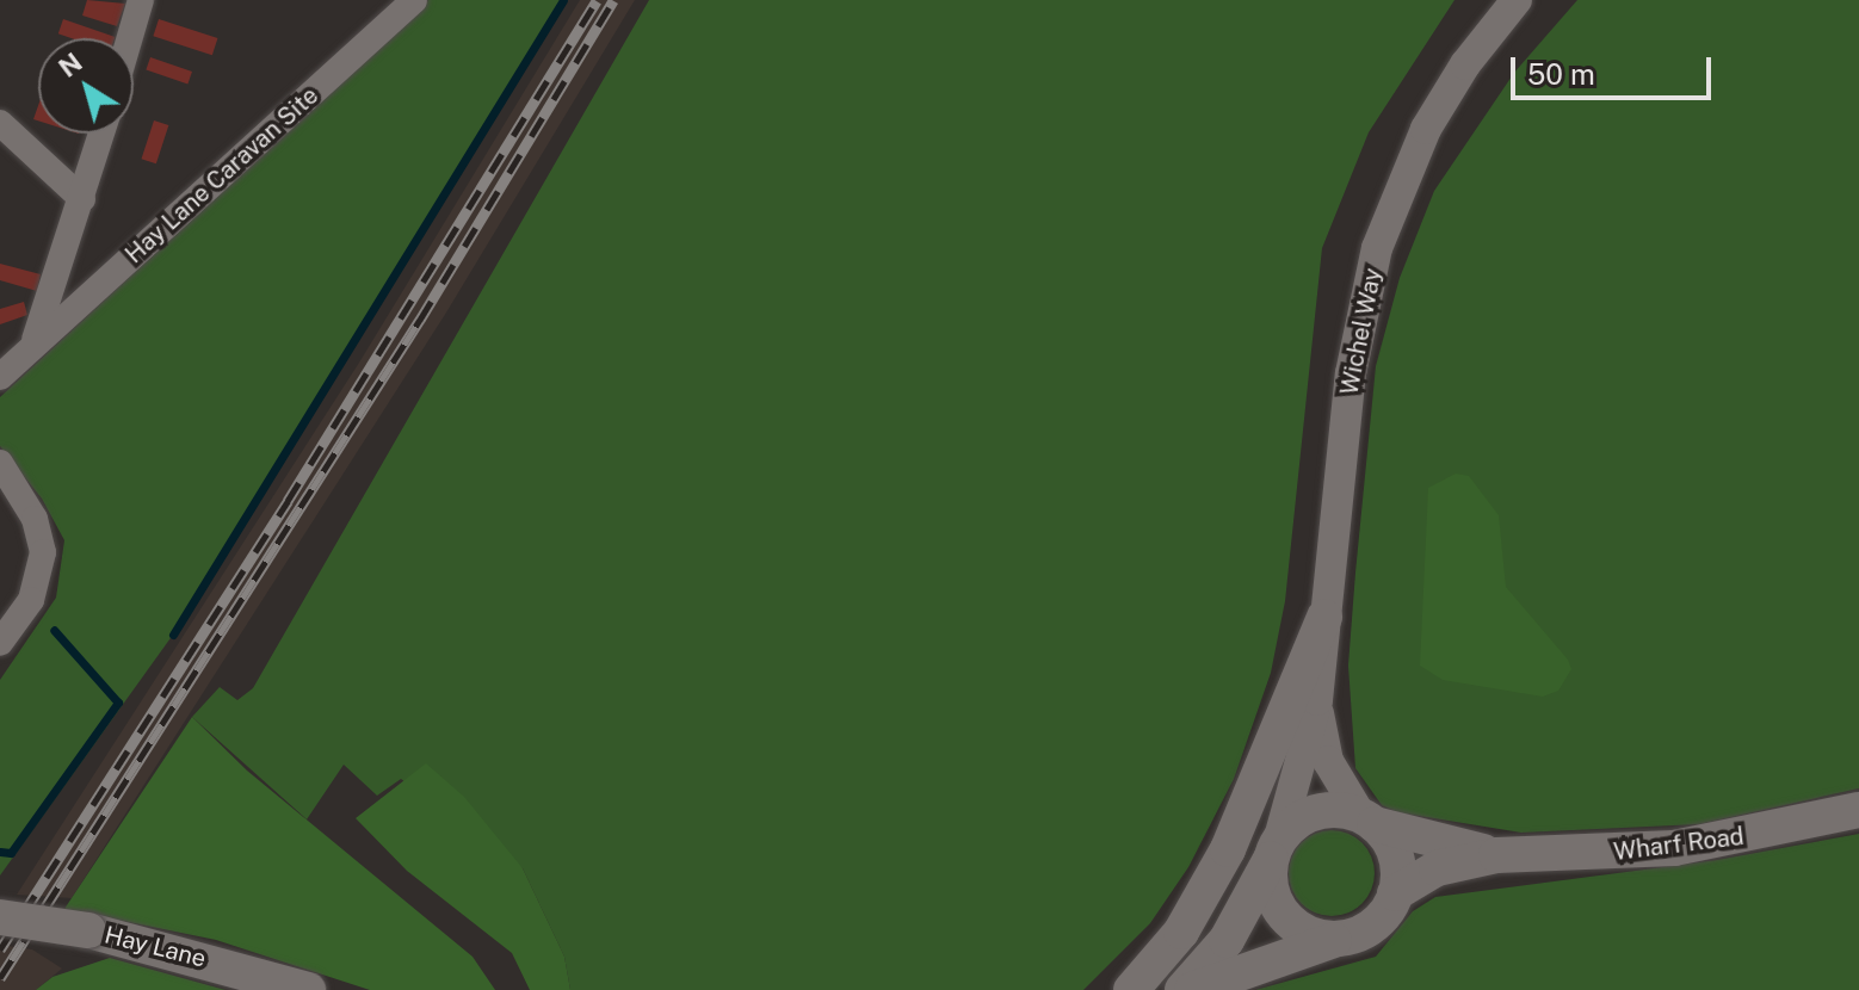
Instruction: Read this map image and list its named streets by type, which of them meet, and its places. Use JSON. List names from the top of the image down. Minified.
{"streets":{"main road":["Wharf Road","Hay Lane"],"street":["Hay Lane Caravan Site","Wichel Way"]},"crossings":[["Wichel Way","Wharf Road"]],"scale_bar":"50 m","north":"top left"}
